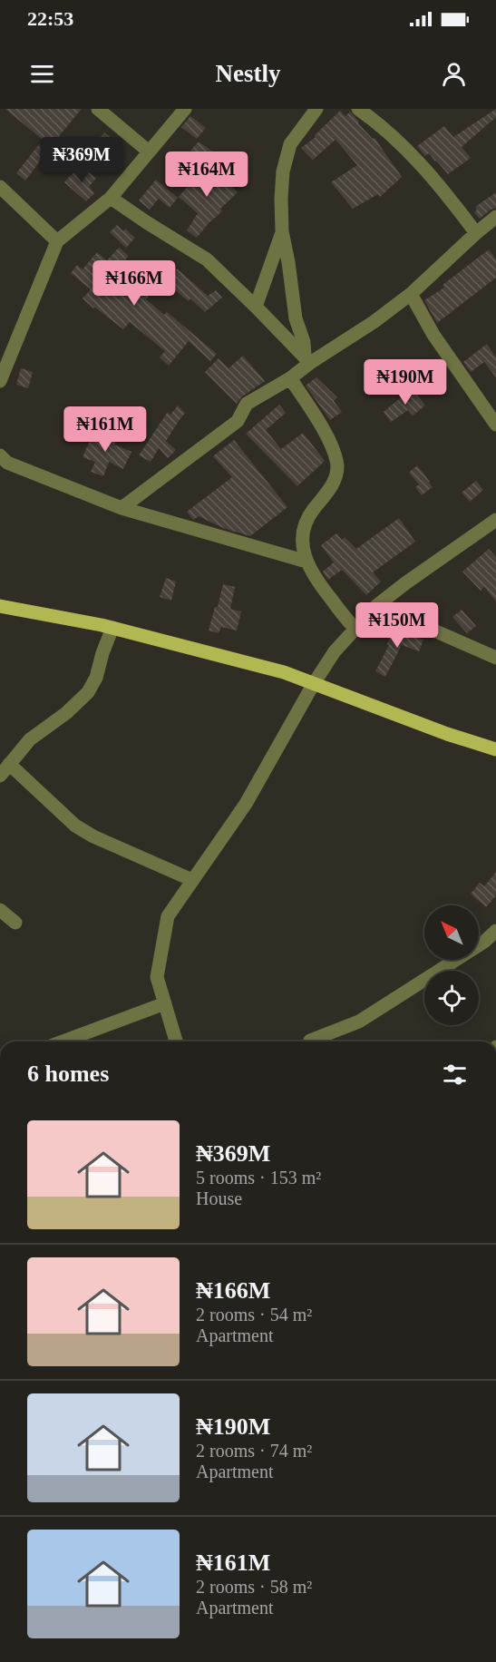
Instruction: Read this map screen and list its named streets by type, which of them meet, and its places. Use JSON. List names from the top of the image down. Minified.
{"north":"top left","page":{"status":"22:53","header":"Nestly","price":["₦369M","₦164M","₦166M","₦190M","₦161M","₦150M"],"heading":"6 homes","list":[{"name":"₦369M","note":"5 rooms · 153 m² · House"},{"name":"₦166M","note":"2 rooms · 54 m² · Apartment"},{"name":"₦190M","note":"2 rooms · 74 m² · Apartment"},{"name":"₦161M","note":"2 rooms · 58 m² · Apartment"}]}}
